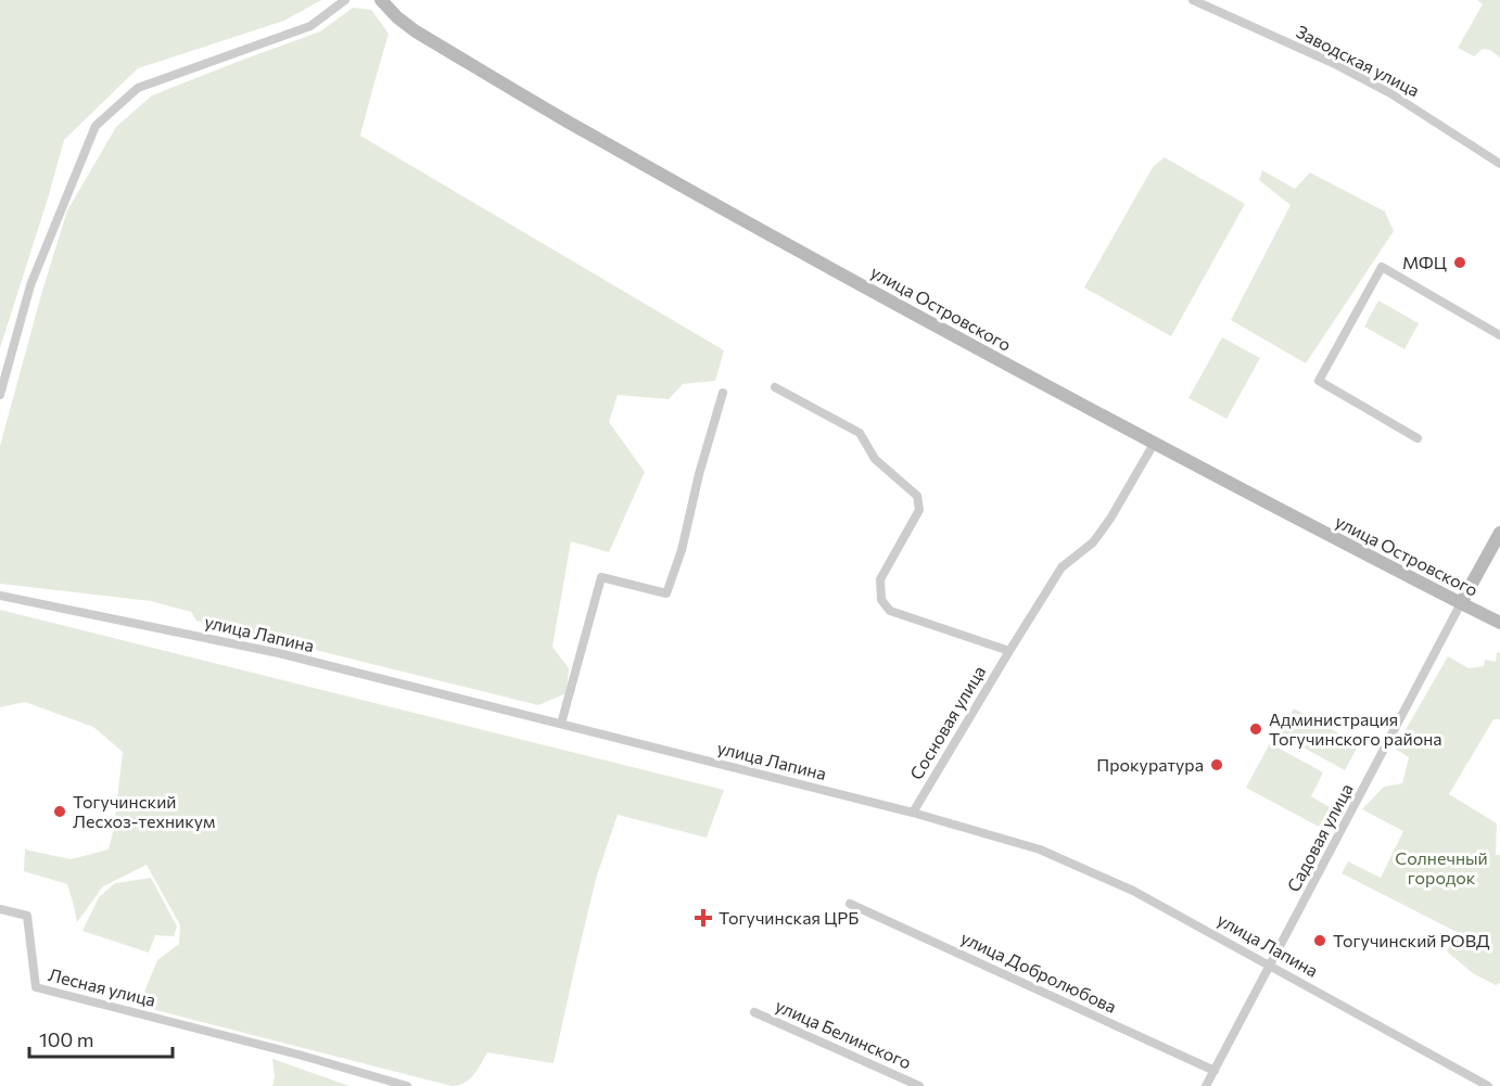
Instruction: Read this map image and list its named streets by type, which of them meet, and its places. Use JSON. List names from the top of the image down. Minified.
{"streets":{"street":["Заводская улица","улица Островского","улица Лапина","Сосновая улица","Садовая улица","улица Добролюбова","Лесная улица","улица Белинского"]},"crossings":[["улица Островского","Сосновая улица"],["улица Островского","Садовая улица"],["улица Лапина","Сосновая улица"],["улица Лапина","Садовая улица"],["Садовая улица","улица Добролюбова"]],"parks":["Солнечный городок"],"places":{"other":["МФЦ","Администрация Тогучинского района","Прокуратура","Тогучинский Лесхоз-техникум","Тогучинский РОВД"],"health":["Тогучинская ЦРБ"]},"scale_bar":"100 m"}
